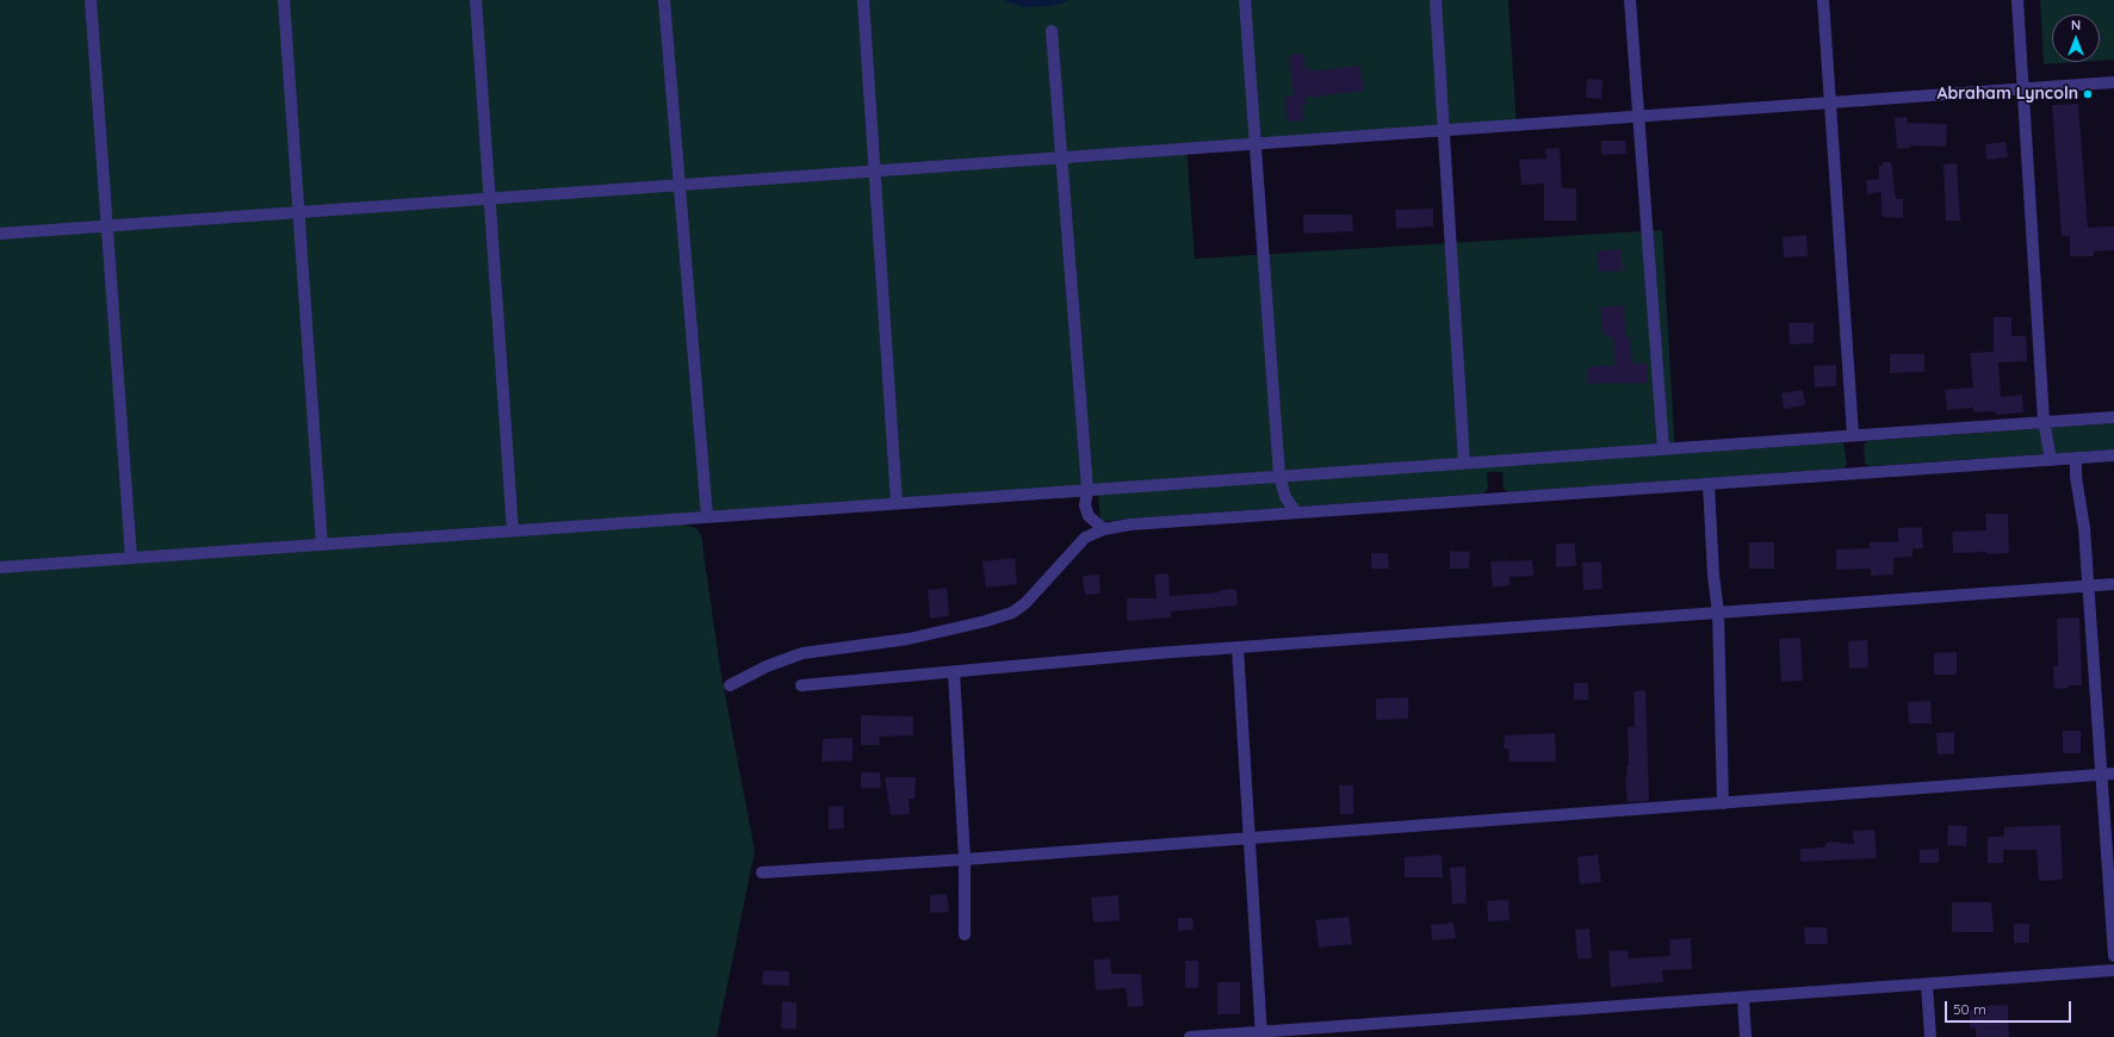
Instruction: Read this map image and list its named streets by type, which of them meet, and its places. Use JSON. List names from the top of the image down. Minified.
{"places":["Abraham Lyncoln"],"scale_bar":"50 m","north":"top"}
